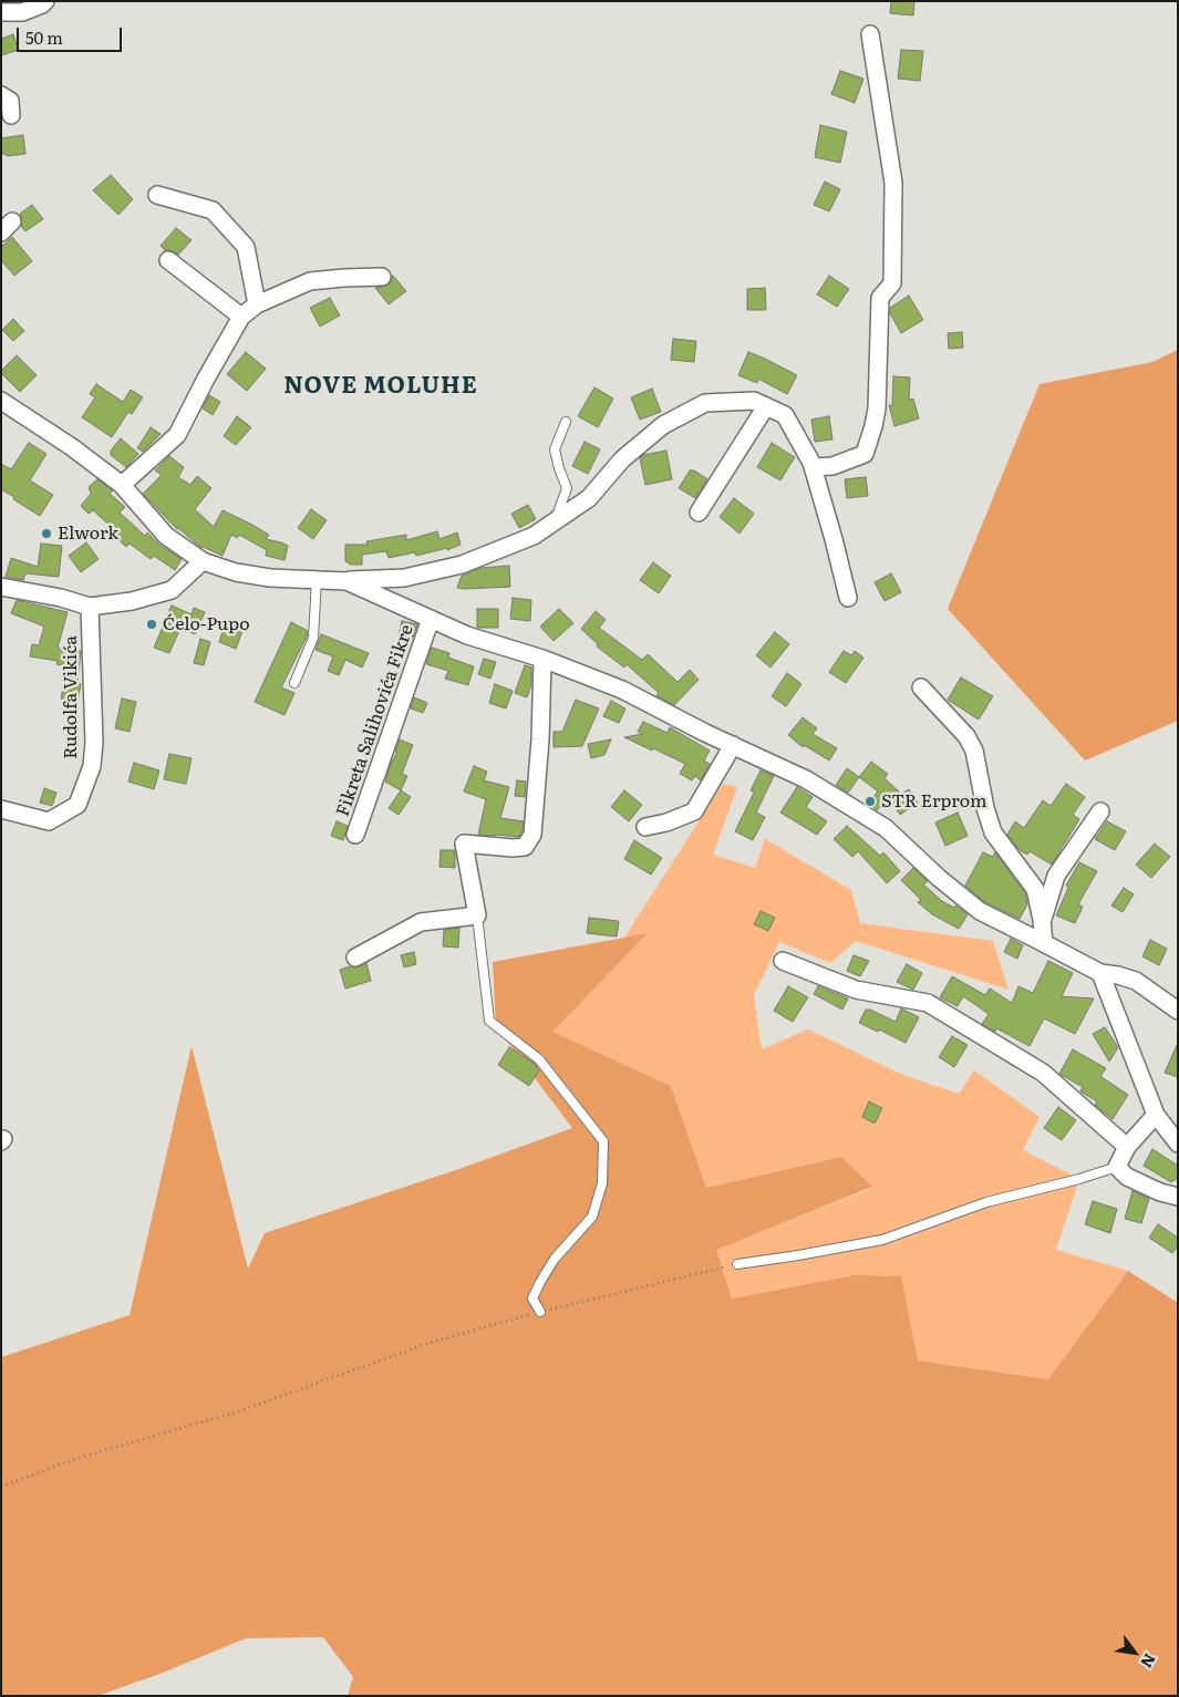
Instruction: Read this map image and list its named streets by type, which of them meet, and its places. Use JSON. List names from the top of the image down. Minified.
{"streets":{"street":["Rudolfa Vikića","Fikreta Salihovića Fikre"]},"districts":["NOVE MOLUHE"],"places":["Elwork","Ćelo-Pupo","STR Erprom"],"scale_bar":"50 m","north":"bottom right"}
